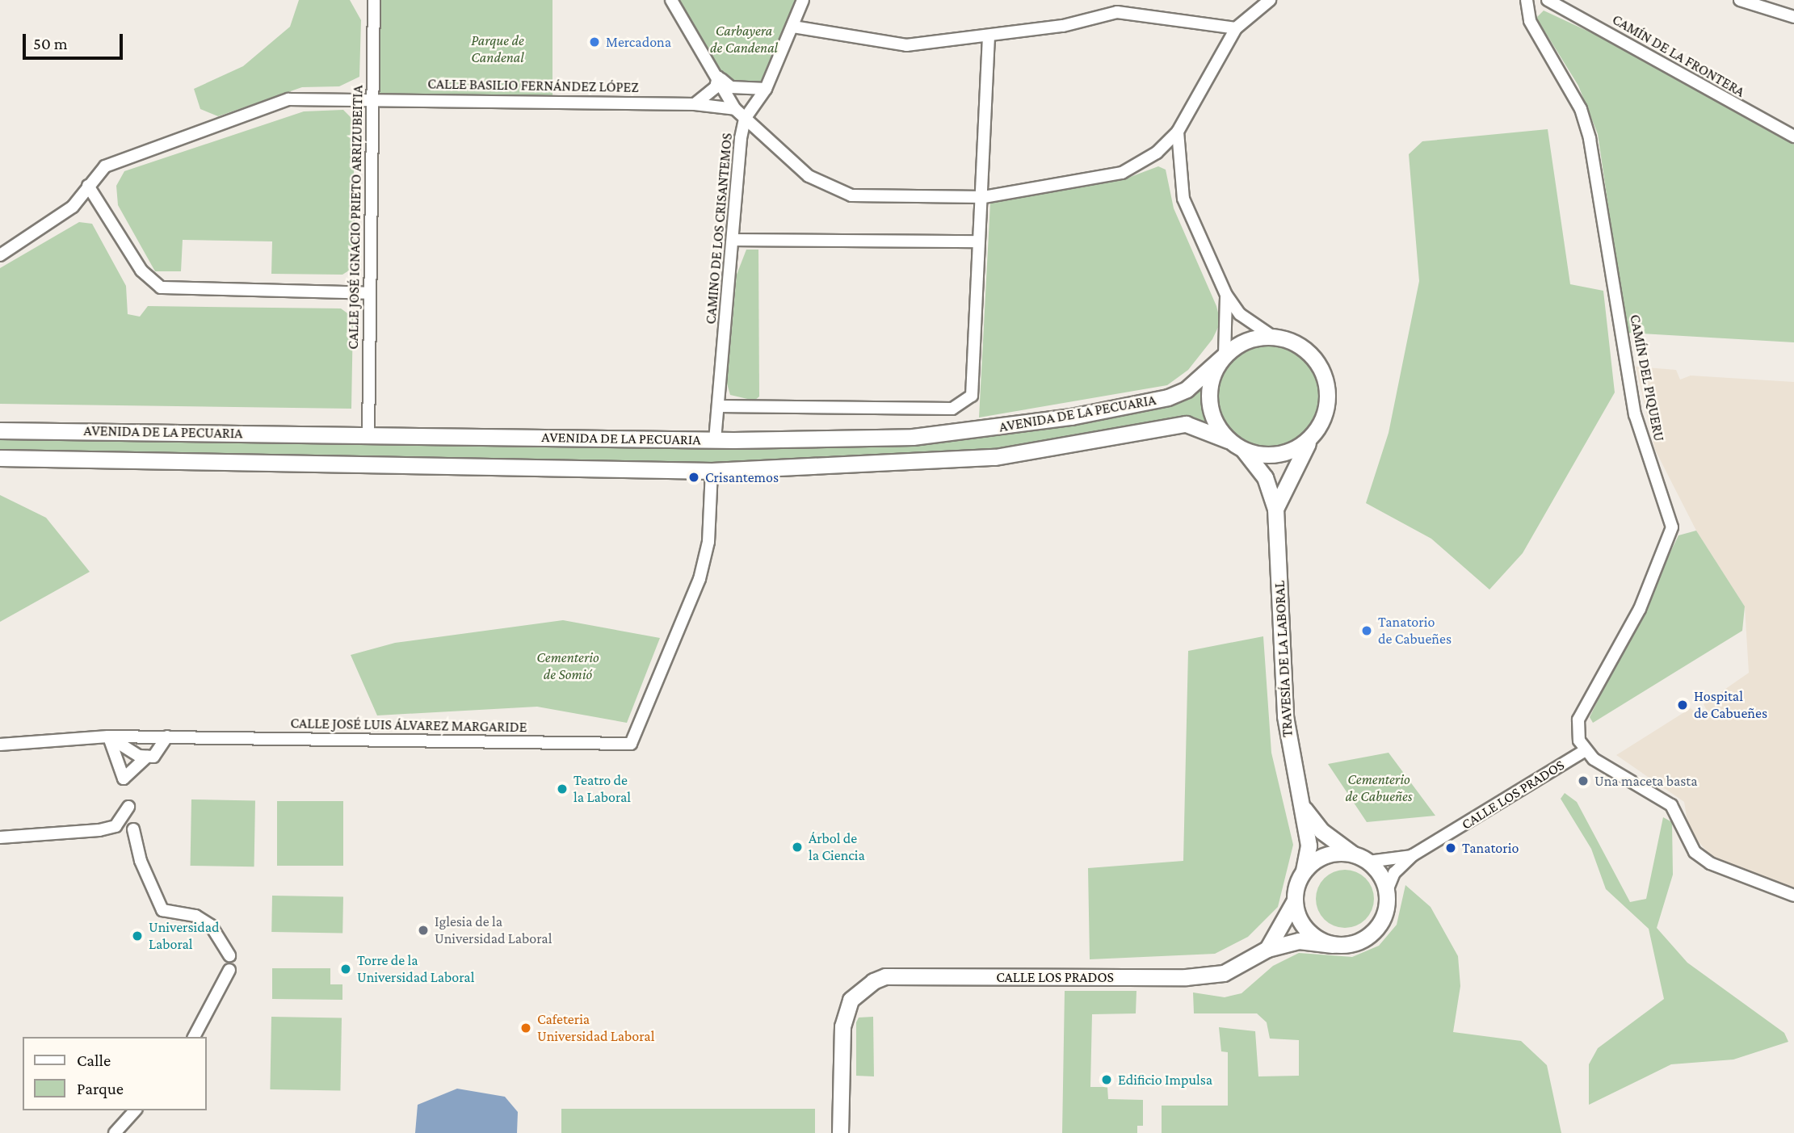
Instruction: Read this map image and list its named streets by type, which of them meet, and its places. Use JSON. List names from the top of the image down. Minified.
{"streets":{"street":["CAMÍN DE LA FRONTERA","CALLE BASILIO FERNÁNDEZ LÓPEZ","CALLE JOSÉ IGNACIO PRIETO ARRIZUBEITIA","CAMINO DE LOS CRISANTEMOS","CAMÍN DEL PIQUERU","AVENIDA DE LA PECUARIA","TRAVESÍA DE LA LABORAL","CALLE JOSÉ LUIS ÁLVAREZ MARGARIDE","CALLE LOS PRADOS"]},"crossings":[["CALLE BASILIO FERNÁNDEZ LÓPEZ","CALLE JOSÉ IGNACIO PRIETO ARRIZUBEITIA"],["CALLE JOSÉ IGNACIO PRIETO ARRIZUBEITIA","AVENIDA DE LA PECUARIA"],["CAMINO DE LOS CRISANTEMOS","AVENIDA DE LA PECUARIA"],["CAMÍN DEL PIQUERU","CALLE LOS PRADOS"],["AVENIDA DE LA PECUARIA","TRAVESÍA DE LA LABORAL"],["AVENIDA DE LA PECUARIA","CALLE JOSÉ LUIS ÁLVAREZ MARGARIDE"],["TRAVESÍA DE LA LABORAL","CALLE LOS PRADOS"]],"parks":["Carbayera de Candenal","Parque de Candenal","Cementerio de Somió","Cementerio de Cabueñes"],"places":["Mercadona","Crisantemos","Tanatorio de Cabueñes","Hospital de Cabueñes","Una maceta basta","Teatro de la Laboral","Árbol de la Ciencia","Tanatorio","Iglesia de la Universidad Laboral","Universidad Laboral","Torre de la Universidad Laboral","Cafeteria Universidad Laboral","Edificio Impulsa"],"legend":["Calle","Parque"],"scale_bar":"50 m"}
